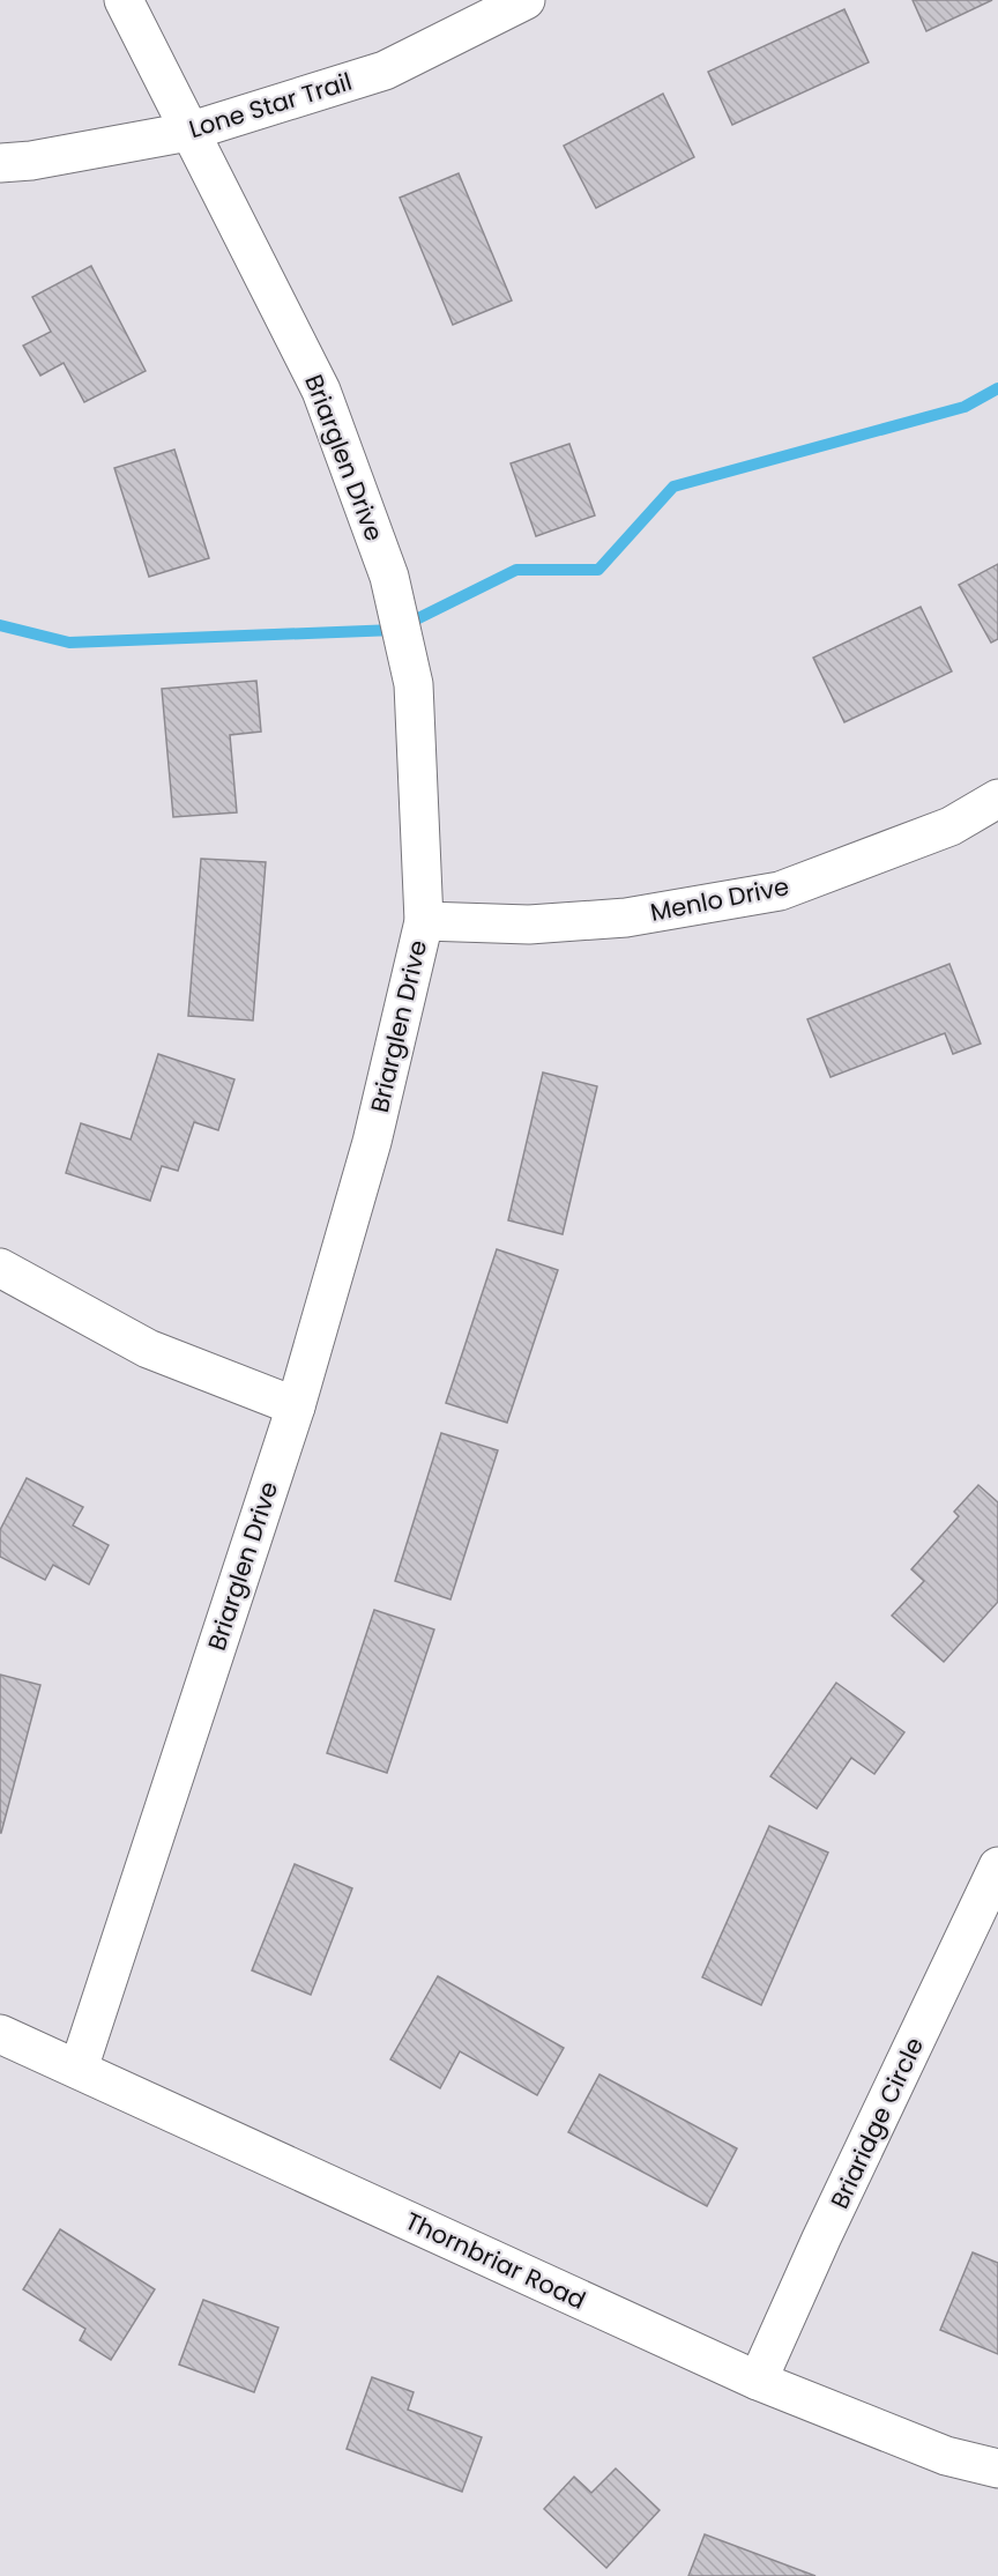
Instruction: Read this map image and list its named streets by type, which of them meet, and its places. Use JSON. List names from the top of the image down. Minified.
{"streets":{"street":["Lone Star Trail","Briarglen Drive","Menlo Drive","Briaridge Circle","Thornbriar Road"]},"crossings":[["Lone Star Trail","Briarglen Drive"],["Briarglen Drive","Menlo Drive"],["Briarglen Drive","Thornbriar Road"],["Briaridge Circle","Thornbriar Road"]]}
